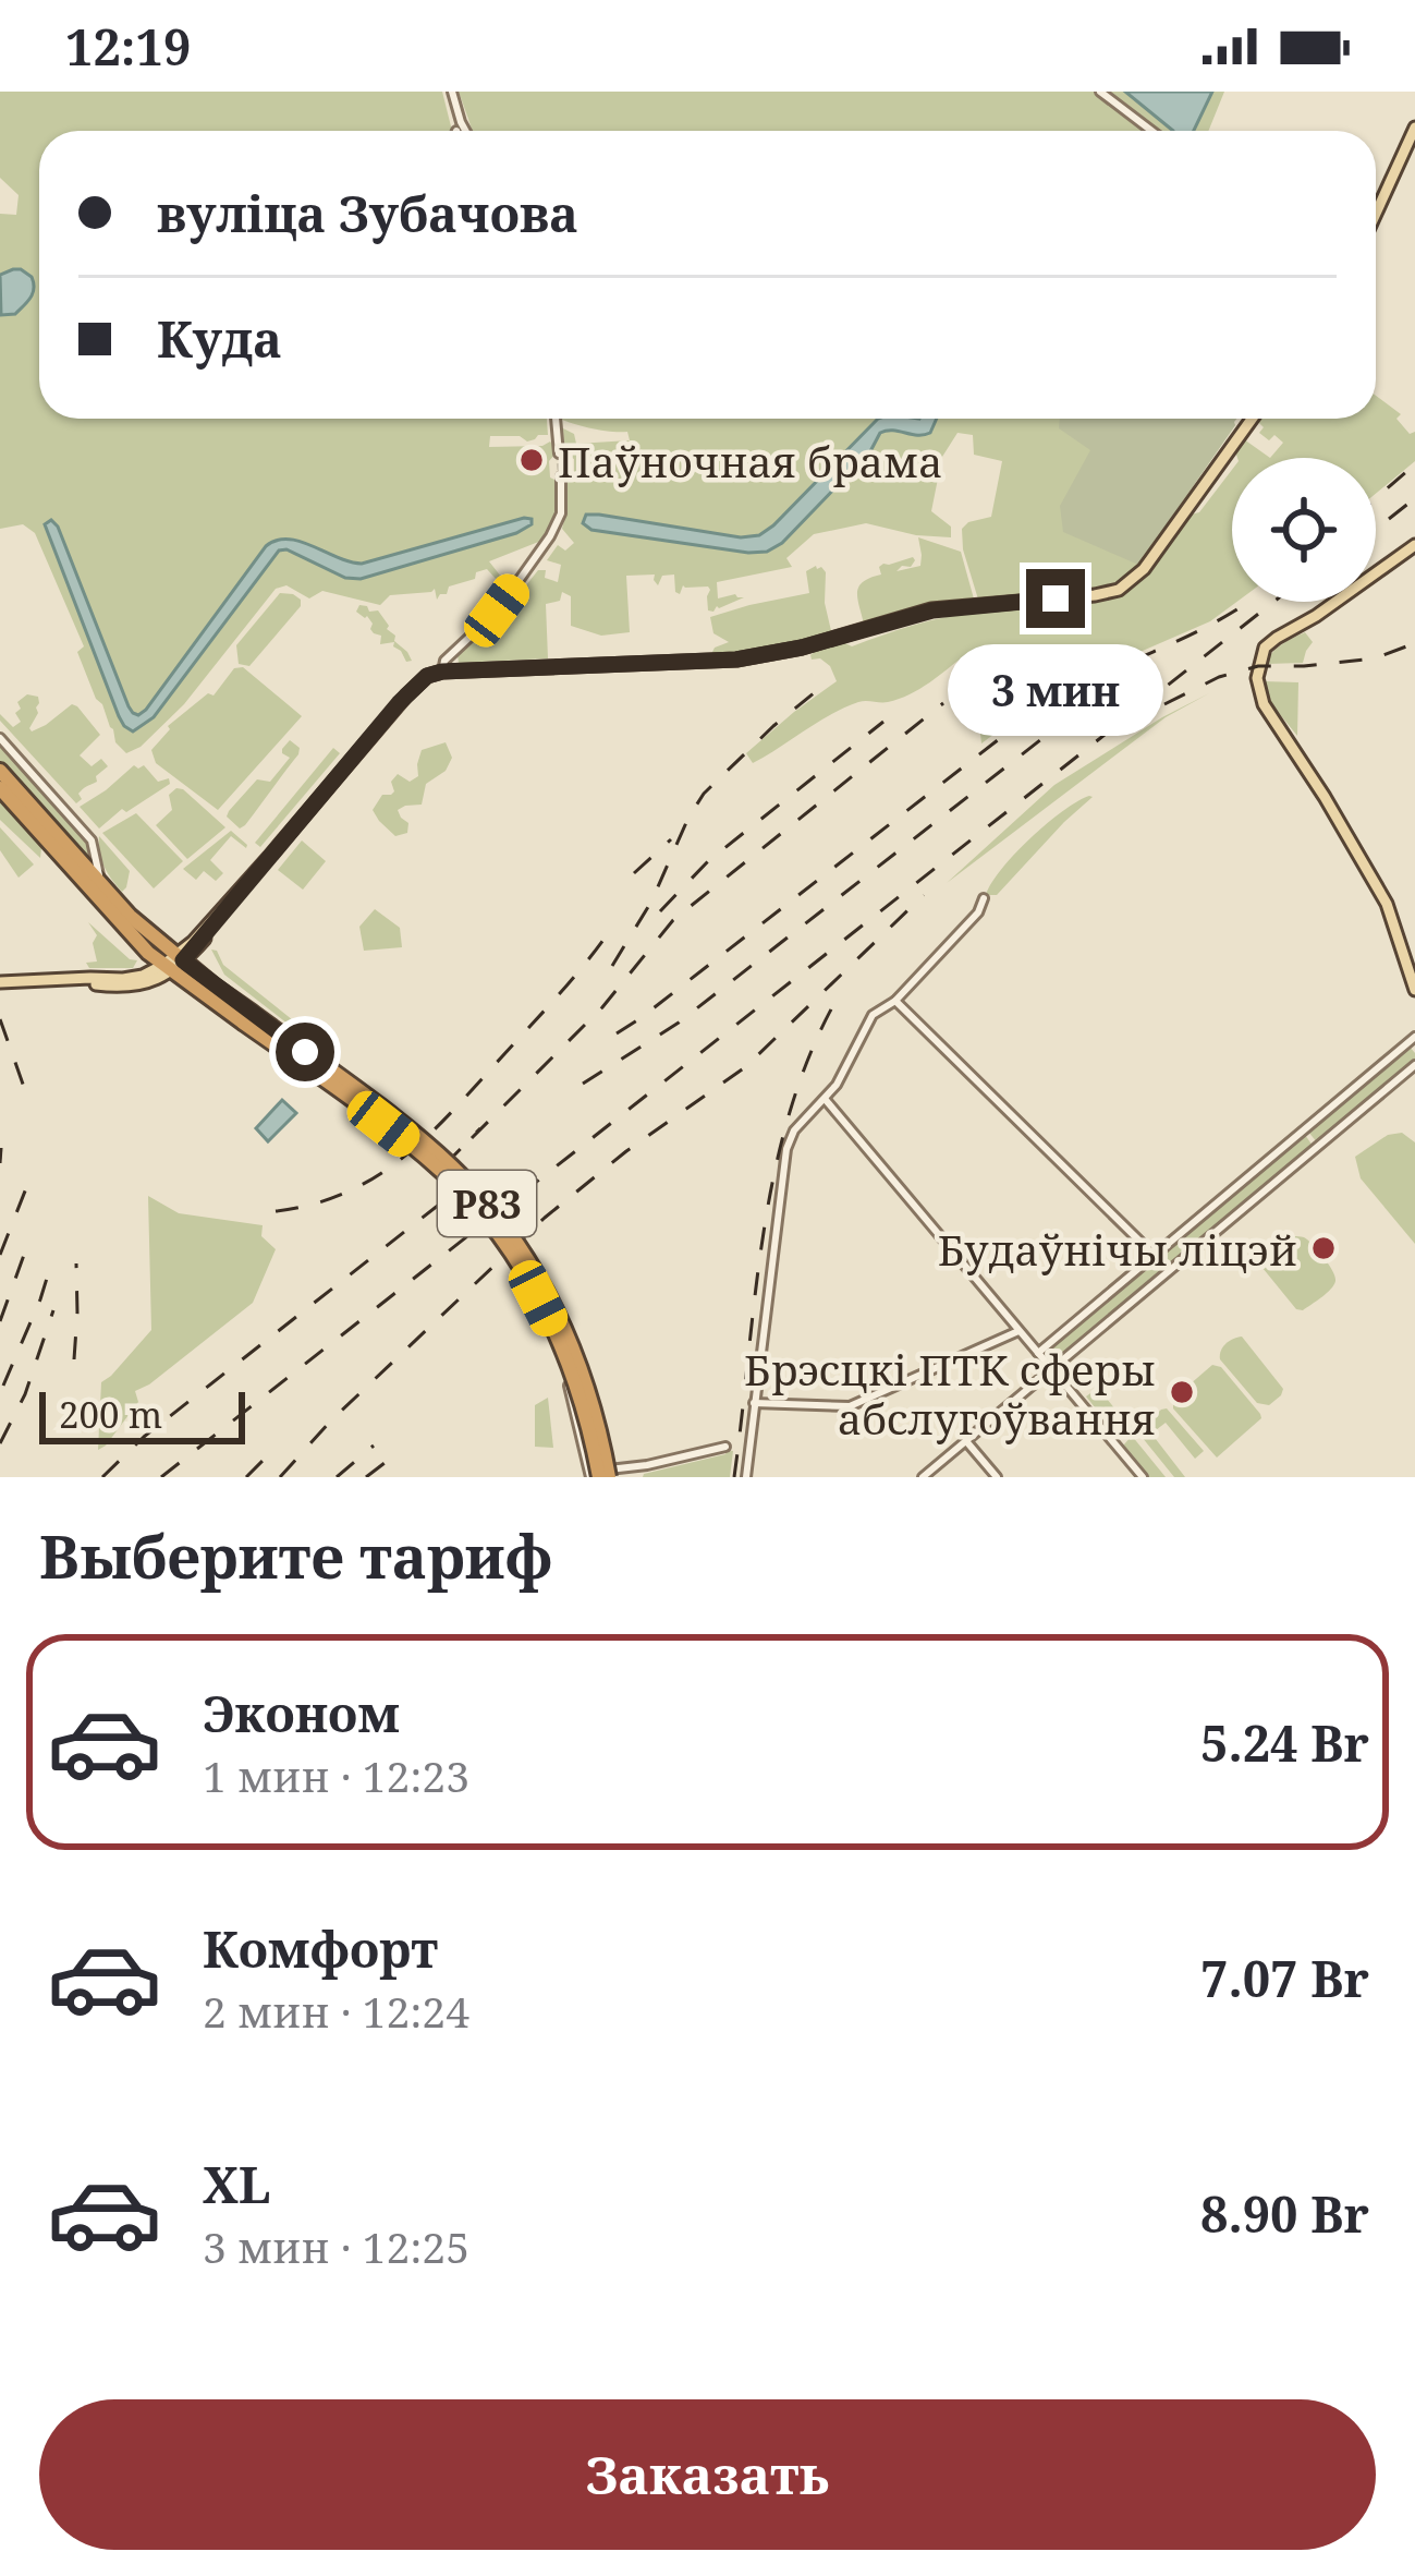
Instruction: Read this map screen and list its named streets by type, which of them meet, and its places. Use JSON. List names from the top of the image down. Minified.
{"streets":{"highway":["Р83"]},"places":["Паўночная брама","Будаўнічы ліцэй","Брэсцкі ПТК сферы абслугоўвання"],"scale_bar":"200 m","page":{"status":"12:19","banner":["вуліца Зубачова","Куда"],"bubble":"3 мин","scale":"200 m","heading":"Выберите тариф","list":[{"name":"Эконом","note":"1 мин · 12:23","value":"5.24 Br"},{"name":"Комфорт","note":"2 мин · 12:24","value":"7.07 Br"},{"name":"XL","note":"3 мин · 12:25","value":"8.90 Br"}],"buttons":"Заказать"}}
